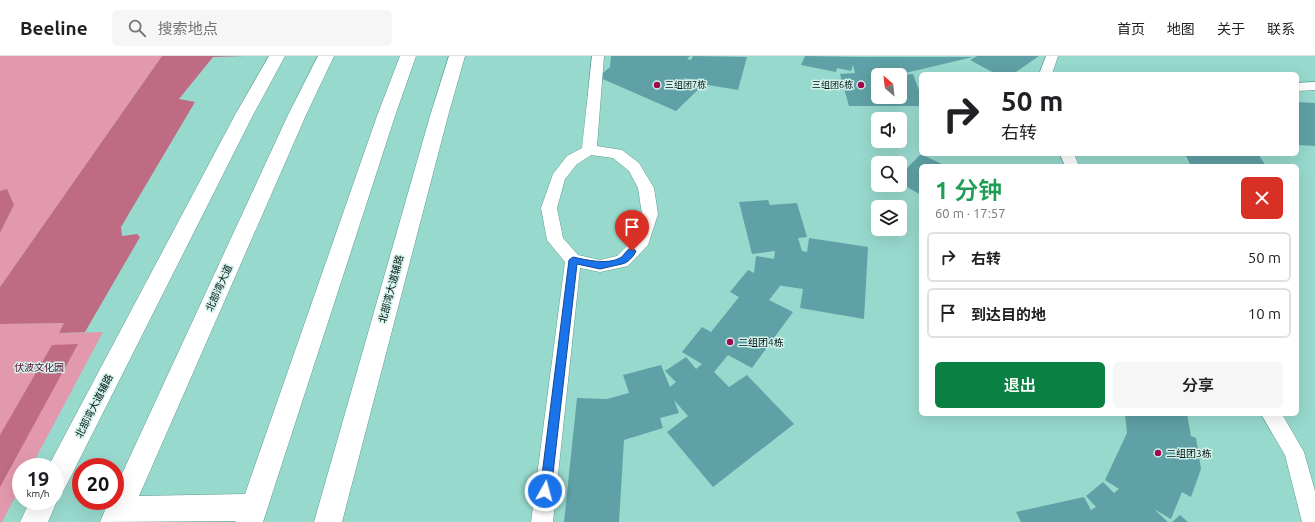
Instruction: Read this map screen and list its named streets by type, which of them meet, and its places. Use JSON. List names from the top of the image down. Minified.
{"streets":{"main road":["北部湾大道","北部湾大道辅路"]},"parks":["伏波文化园"],"places":["三组团7栋","三组团6栋","二组团4栋","二组团3栋"],"north":"top left","page":{"header":"Beeline","search":"搜索地点","nav":["首页","地图","关于","联系"],"turn":["50 m","右转"],"heading":["1 分钟","60 m · 17:57"],"list":[{"name":"右转","value":"50 m"},{"name":"到达目的地","value":"10 m"}],"buttons":["退出","分享"],"speed":"19 km/h","limit":"20"}}
